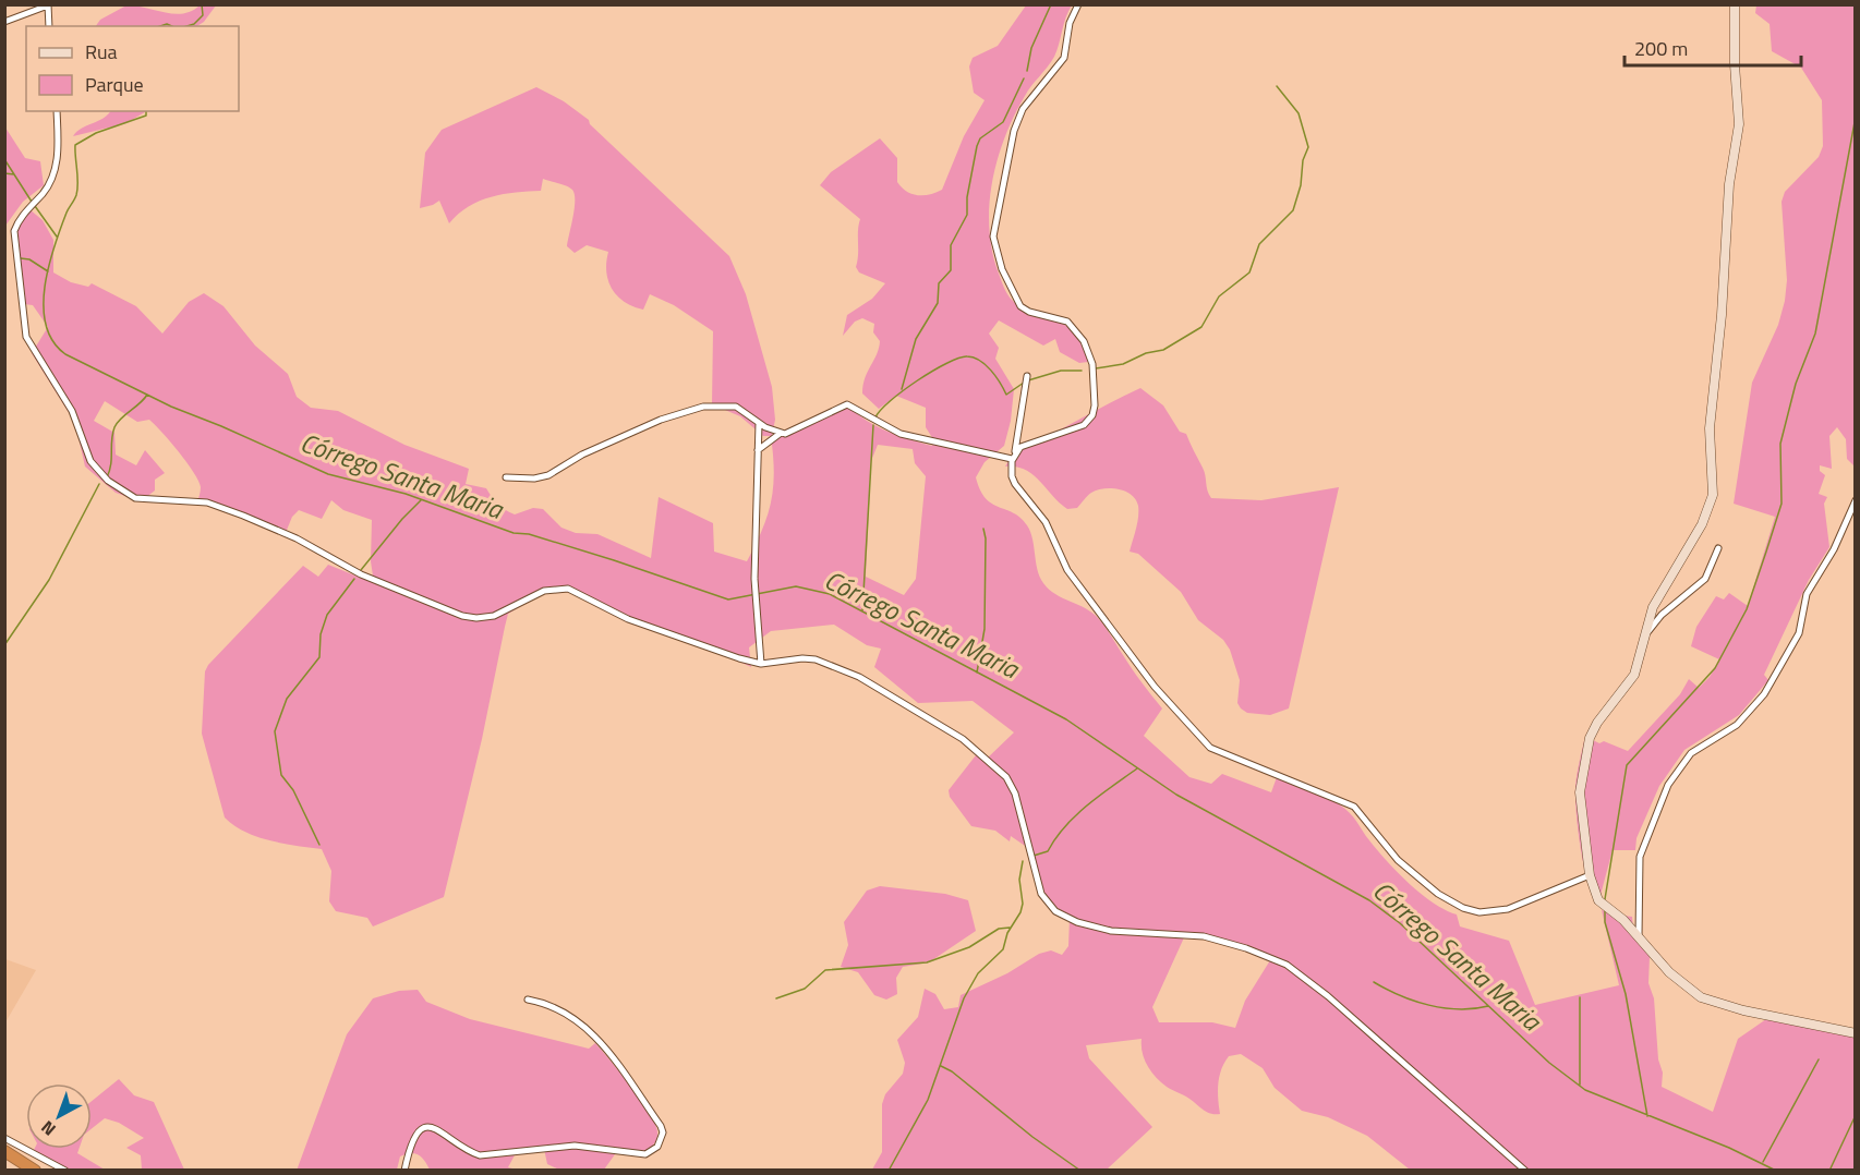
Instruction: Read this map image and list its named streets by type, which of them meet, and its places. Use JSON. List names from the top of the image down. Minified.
{"water":["Córrego Santa Maria"],"legend":["Rua","Parque"],"scale_bar":"200 m","north":"bottom left"}
